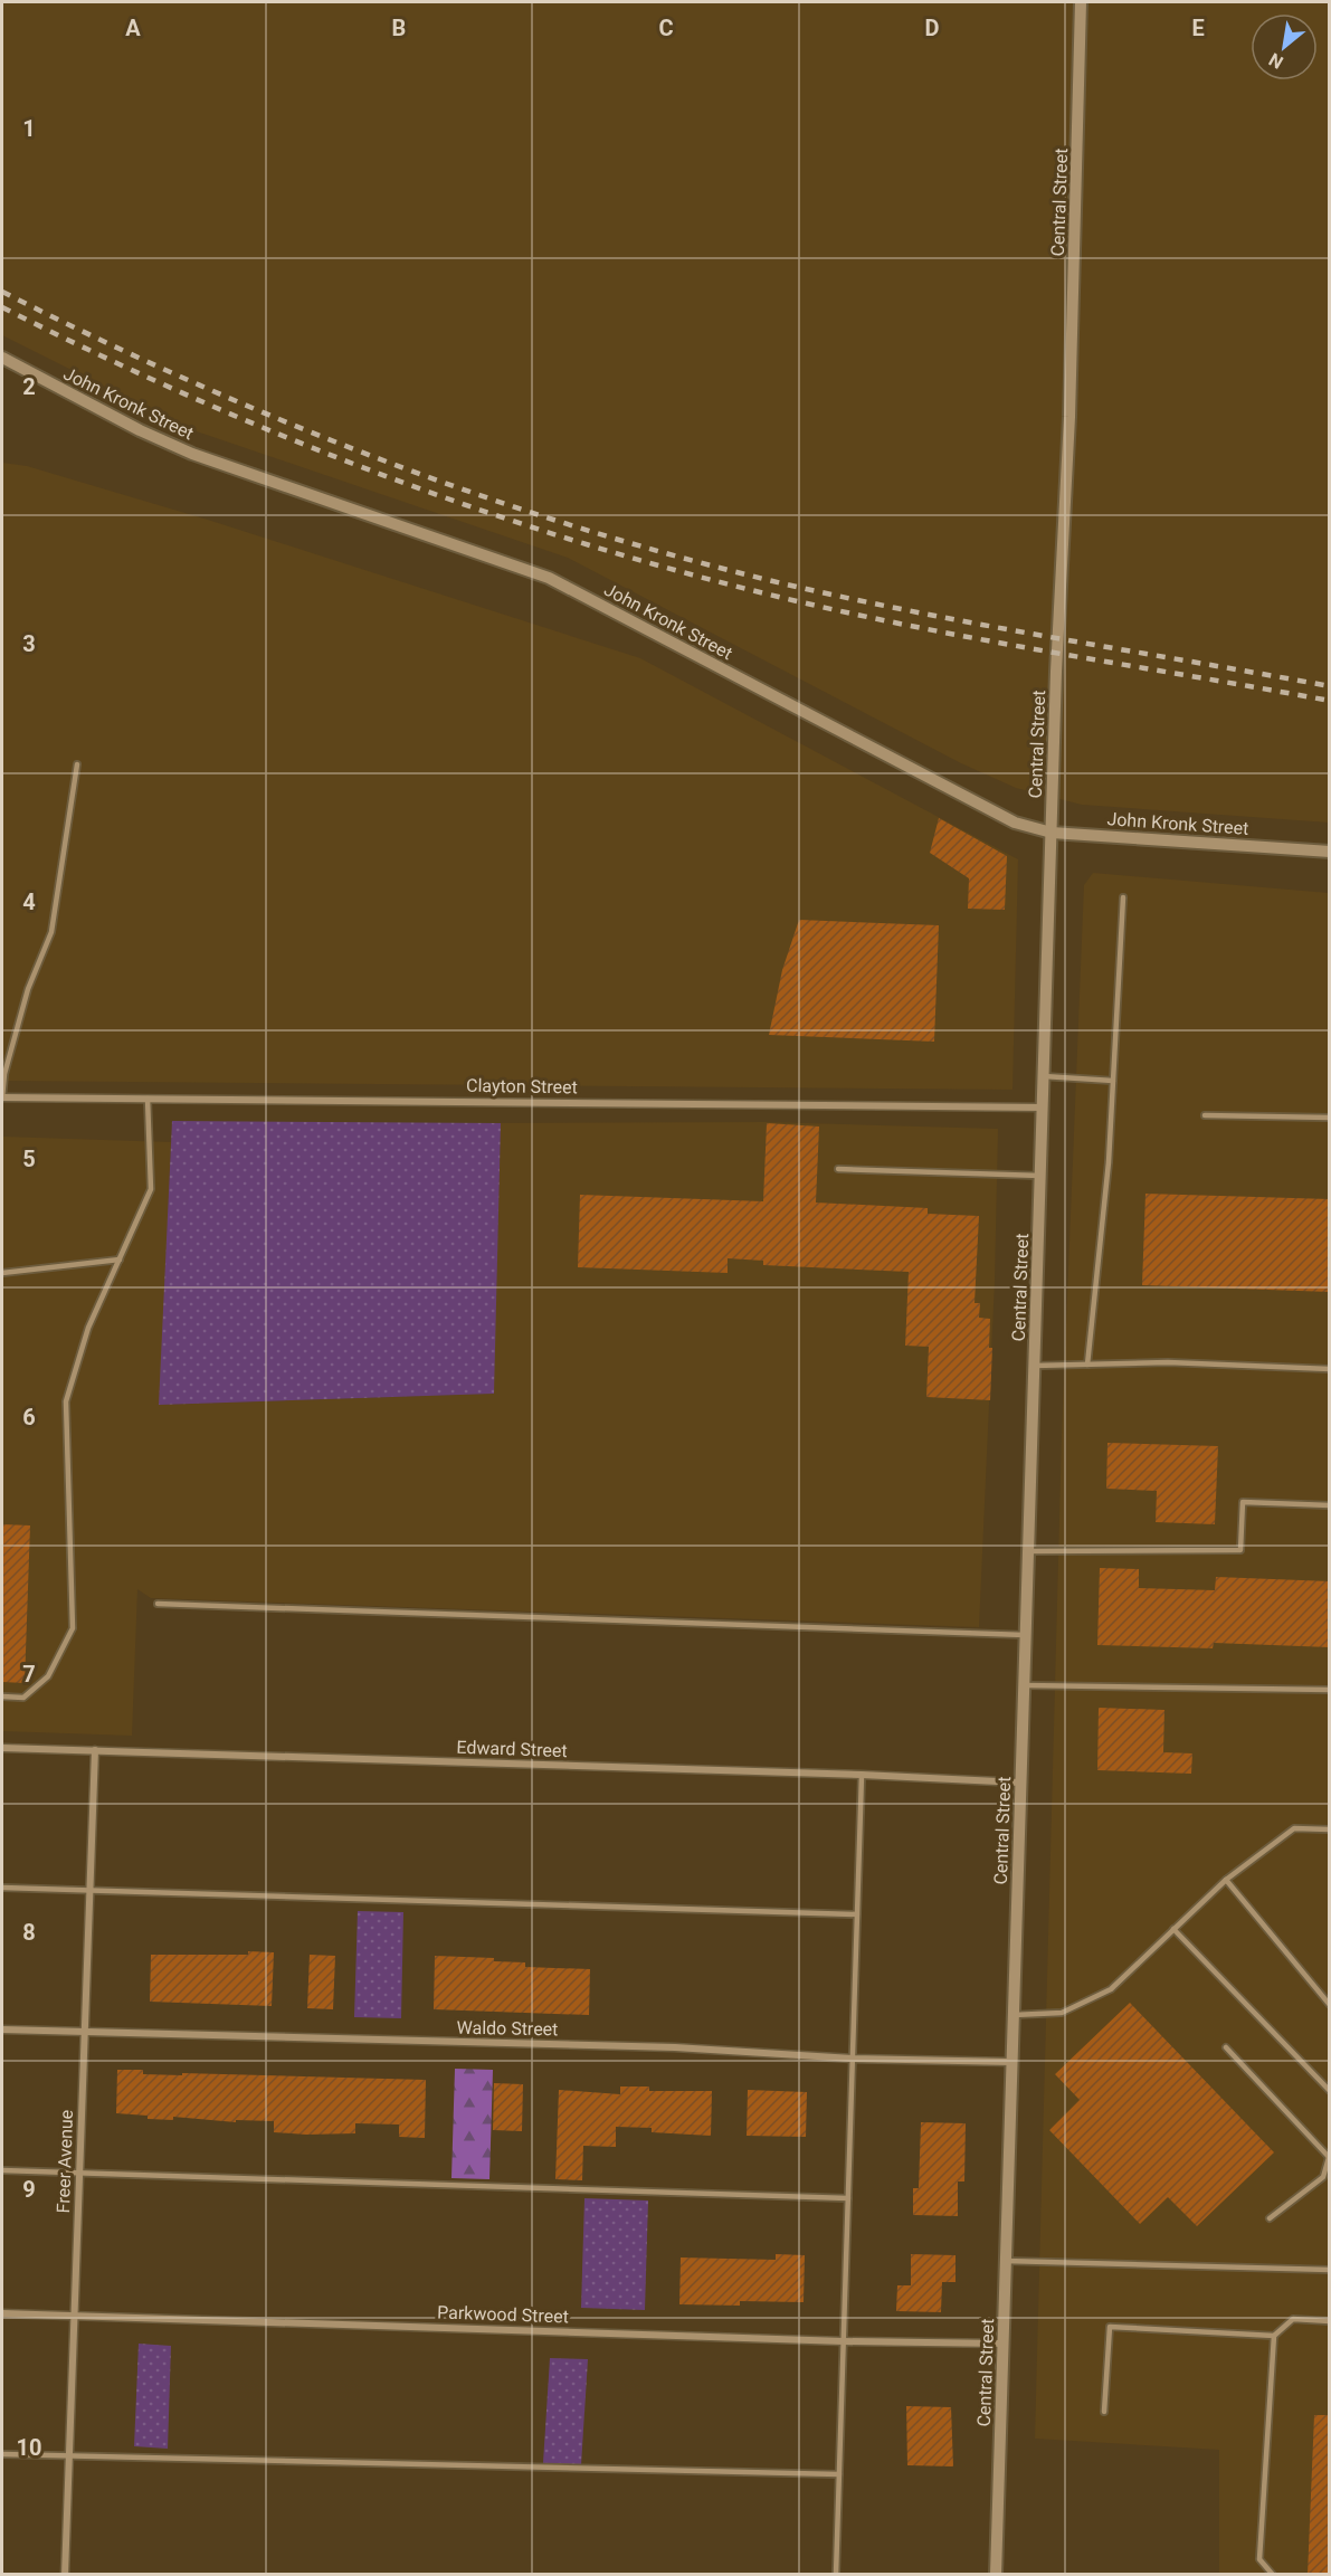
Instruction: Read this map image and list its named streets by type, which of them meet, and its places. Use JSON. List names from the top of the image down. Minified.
{"streets":{"street":["Central Street","John Kronk Street","Clayton Street","Edward Street","Waldo Street","Freer Avenue","Parkwood Street"]},"crossings":[["Central Street","John Kronk Street"],["Central Street","Clayton Street"],["Central Street","Edward Street"],["Central Street","Waldo Street"],["Central Street","Parkwood Street"],["Edward Street","Freer Avenue"],["Waldo Street","Freer Avenue"],["Freer Avenue","Parkwood Street"]],"north":"bottom left","grid":{"columns":["A","B","C","D","E"],"rows":["1","2","3","4","5","6","7","8","9","10"]}}
